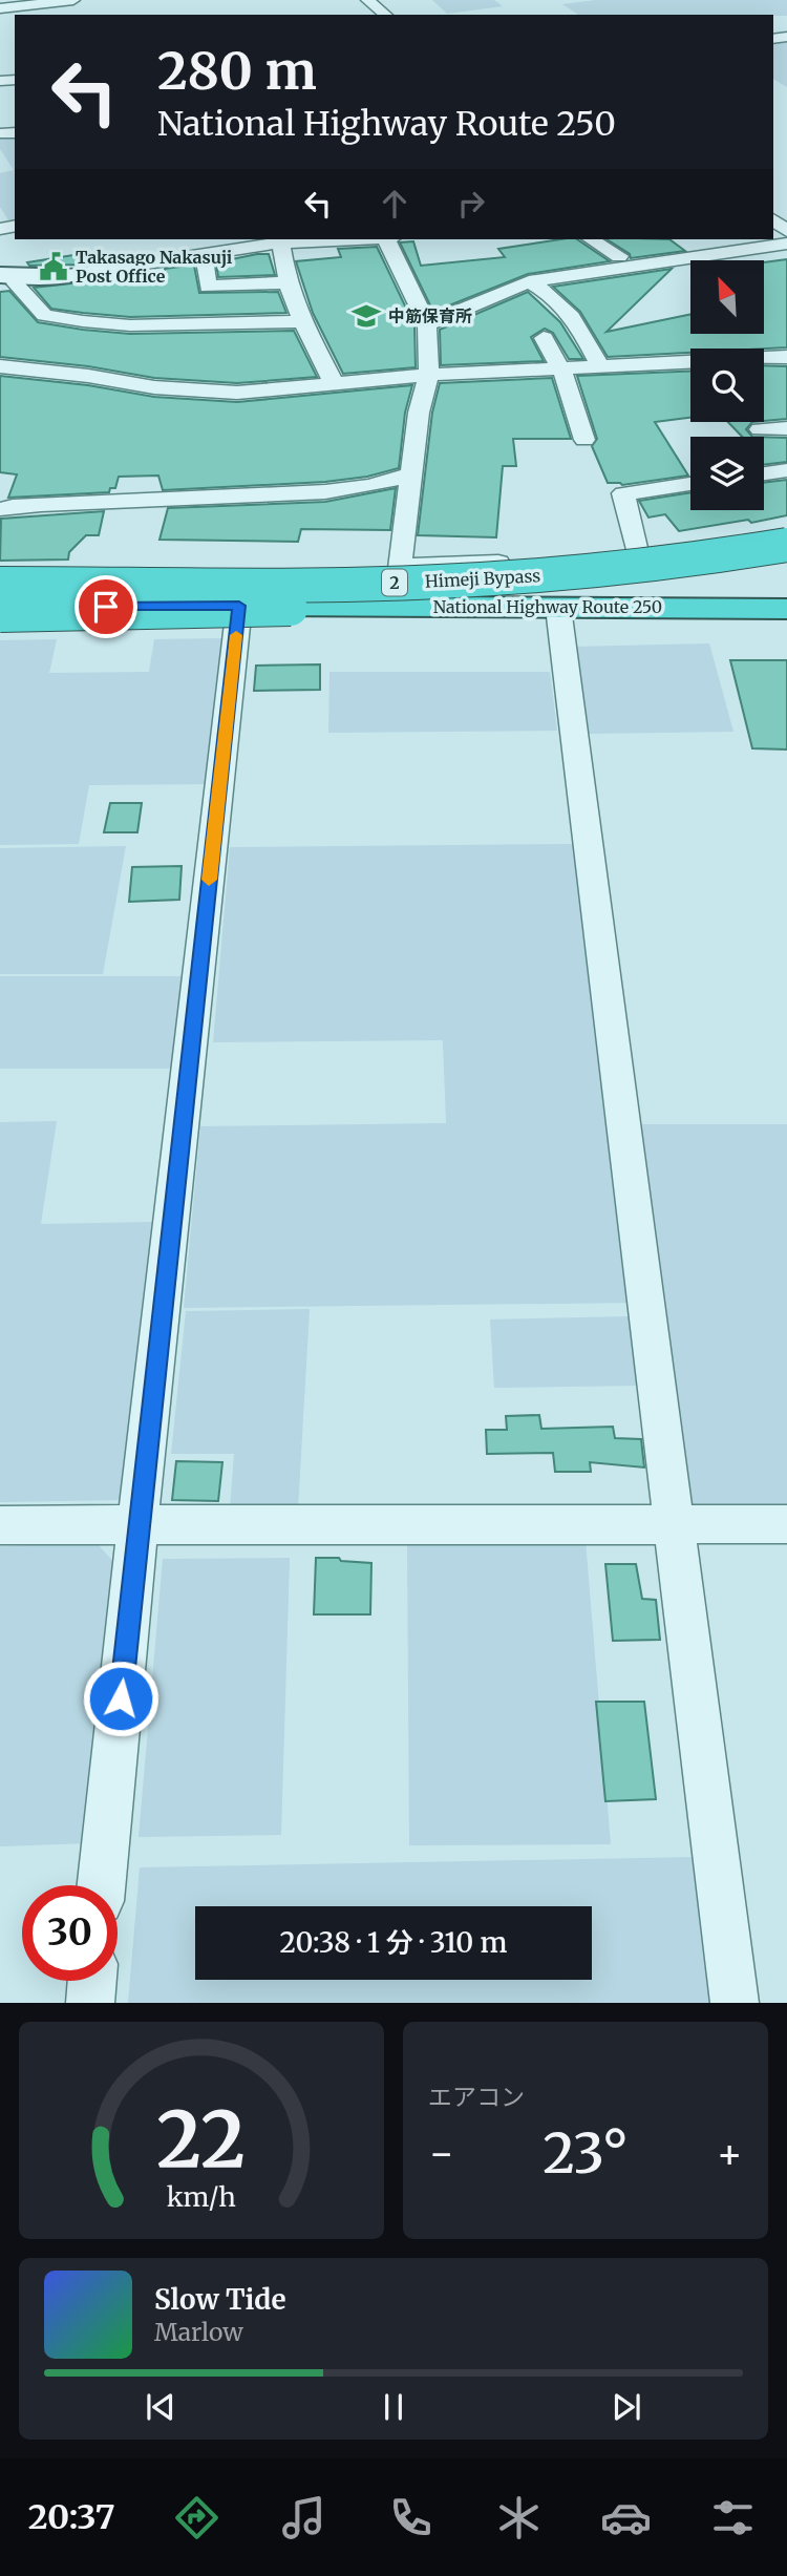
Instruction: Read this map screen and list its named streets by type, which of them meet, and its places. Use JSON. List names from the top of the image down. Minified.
{"streets":{"highway":["Himeji Bypass","2","National Highway Route 250"]},"places":{"public building":["Takasago Nakasuji Post Office"],"school or university":["中筋保育所"]},"north":"top left","page":{"turn":["280 m","National Highway Route 250"],"limit":"30","trip":"20:38 · 1 分 · 310 m","tile":"エアコン","heat":["−","23°","+"],"song":["Slow Tide","Marlow"],"tabs":"20:37","gauge":["22","km/h"]}}
